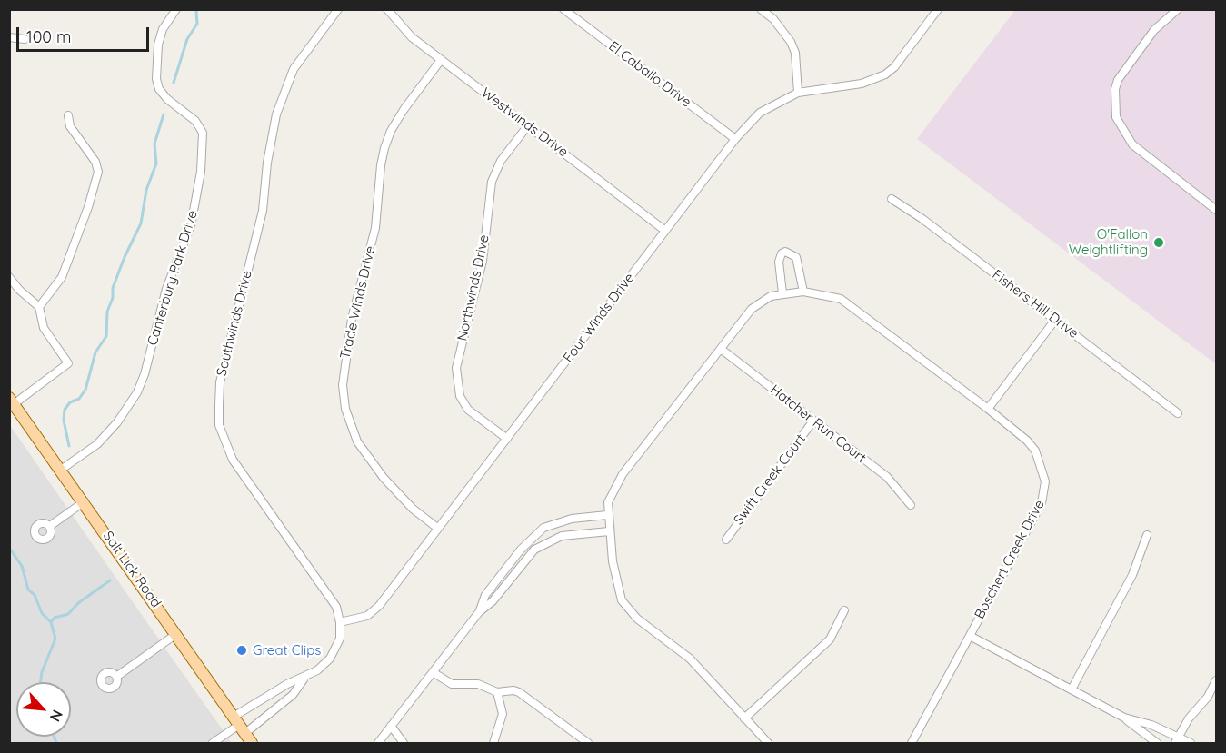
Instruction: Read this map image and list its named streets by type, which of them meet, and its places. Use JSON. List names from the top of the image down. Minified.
{"streets":{"main road":["Salt Lick Road"],"street":["El Caballo Drive","Westwinds Drive","Canterbury Park Drive","Northwinds Drive","Trade Winds Drive","Fishers Hill Drive","Four Winds Drive","Southwinds Drive","Hatcher Run Court","Swift Creek Court","Boschert Creek Drive"]},"crossings":[["El Caballo Drive","Four Winds Drive"],["Westwinds Drive","Northwinds Drive"],["Westwinds Drive","Trade Winds Drive"],["Westwinds Drive","Four Winds Drive"],["Canterbury Park Drive","Salt Lick Road"],["Northwinds Drive","Four Winds Drive"],["Trade Winds Drive","Four Winds Drive"],["Four Winds Drive","Southwinds Drive"],["Hatcher Run Court","Swift Creek Court"],["Hatcher Run Court","Boschert Creek Drive"]],"places":["O'Fallon Weightlifting","Great Clips"],"scale_bar":"100 m","north":"bottom right"}
